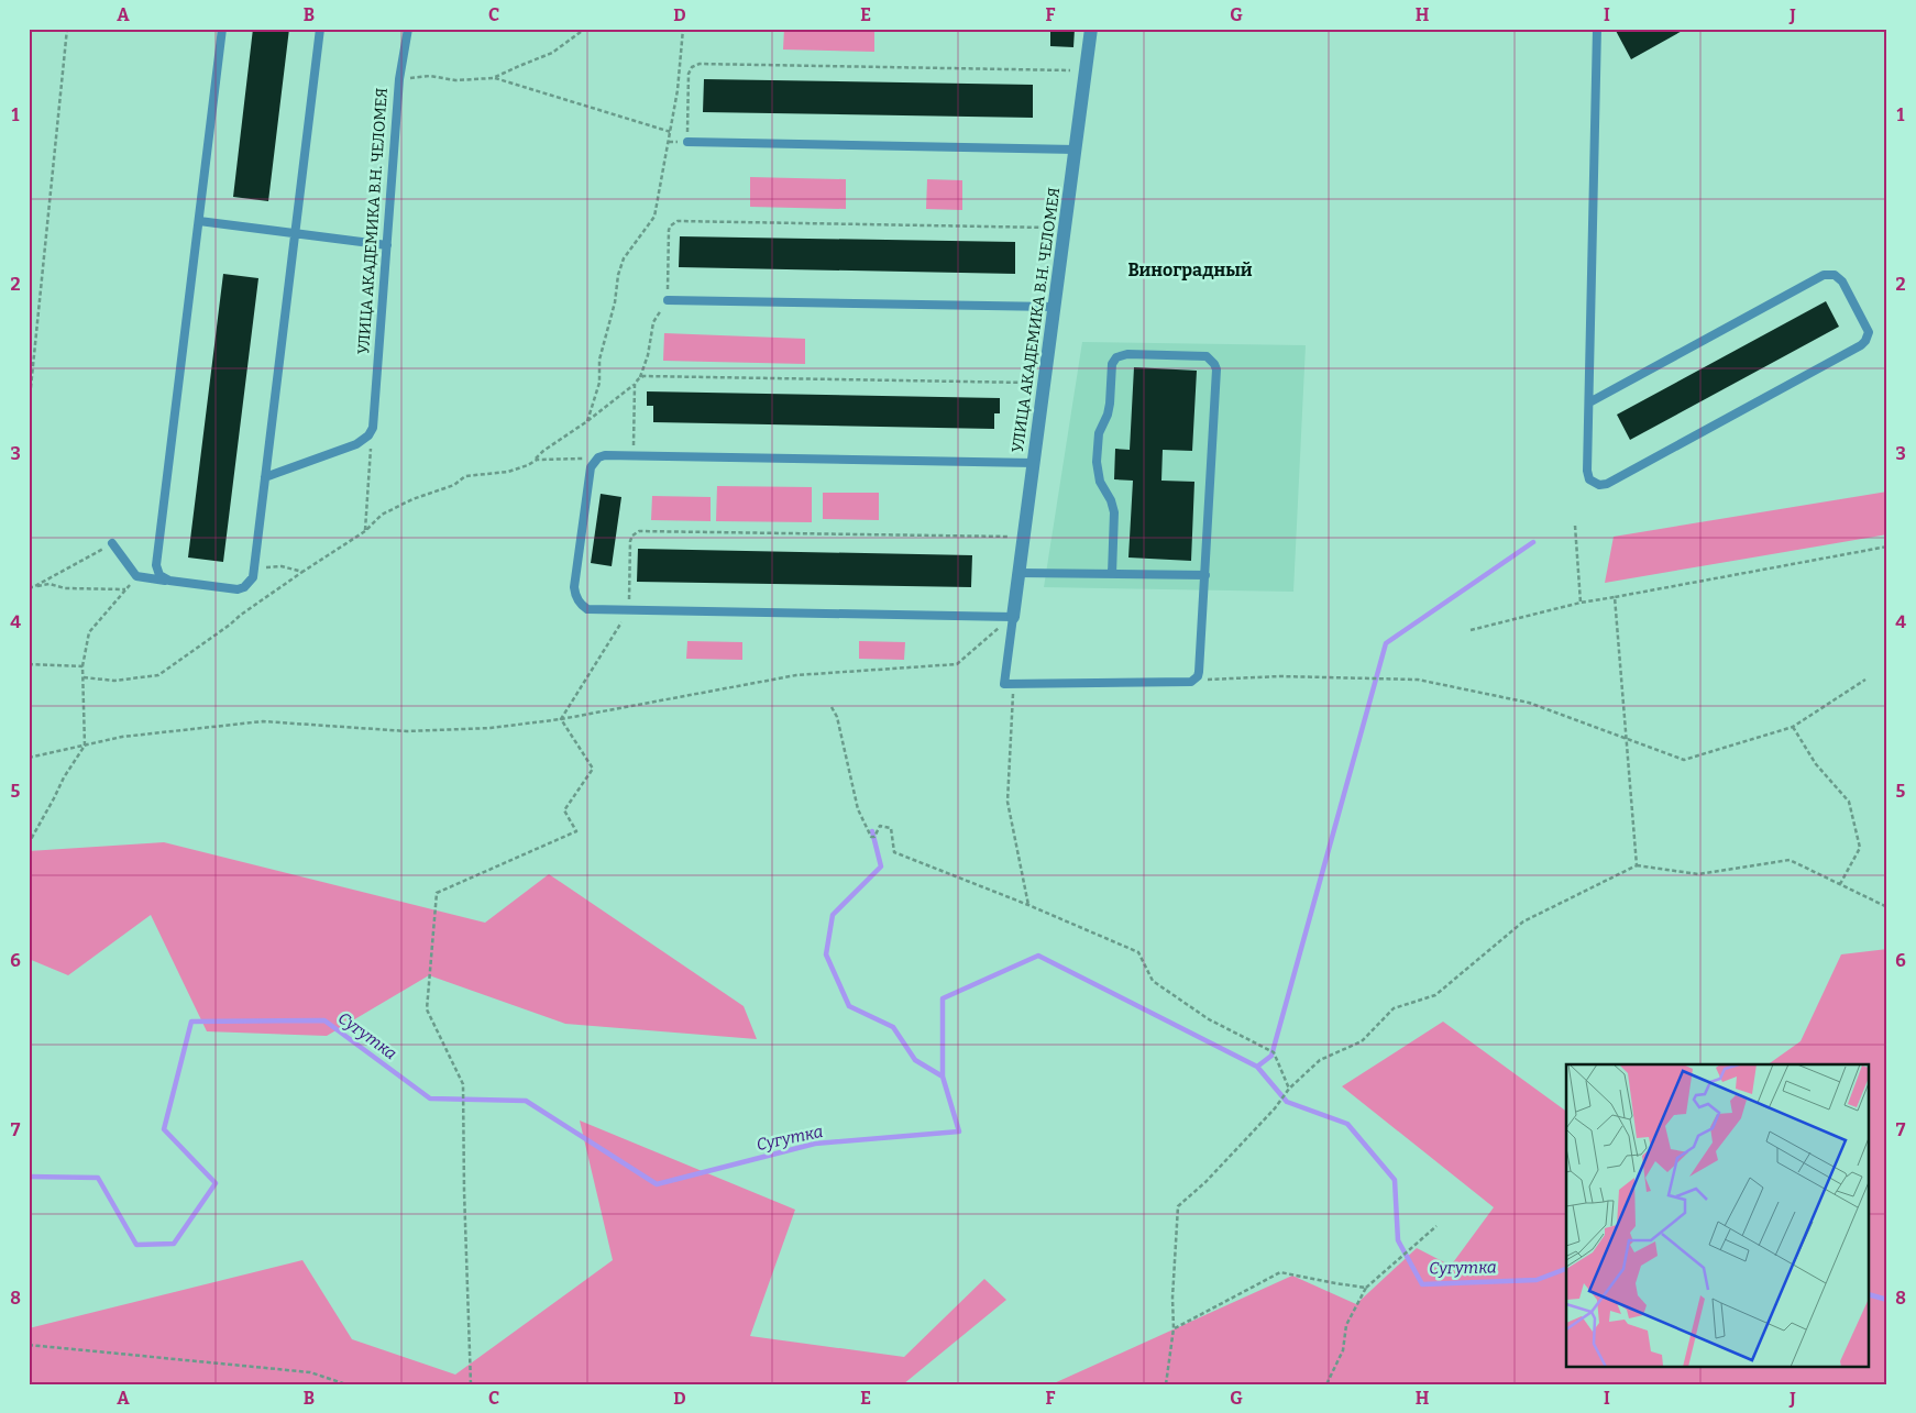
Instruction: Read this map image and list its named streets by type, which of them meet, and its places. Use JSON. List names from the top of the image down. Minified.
{"streets":{"street":["УЛИЦА АКАДЕМИКА В.Н. ЧЕЛОМЕЯ"]},"districts":["Виноградный"],"water":["Сугутка"],"grid":{"columns":["A","B","C","D","E","F","G","H","I","J"],"rows":["1","2","3","4","5","6","7","8"]}}
